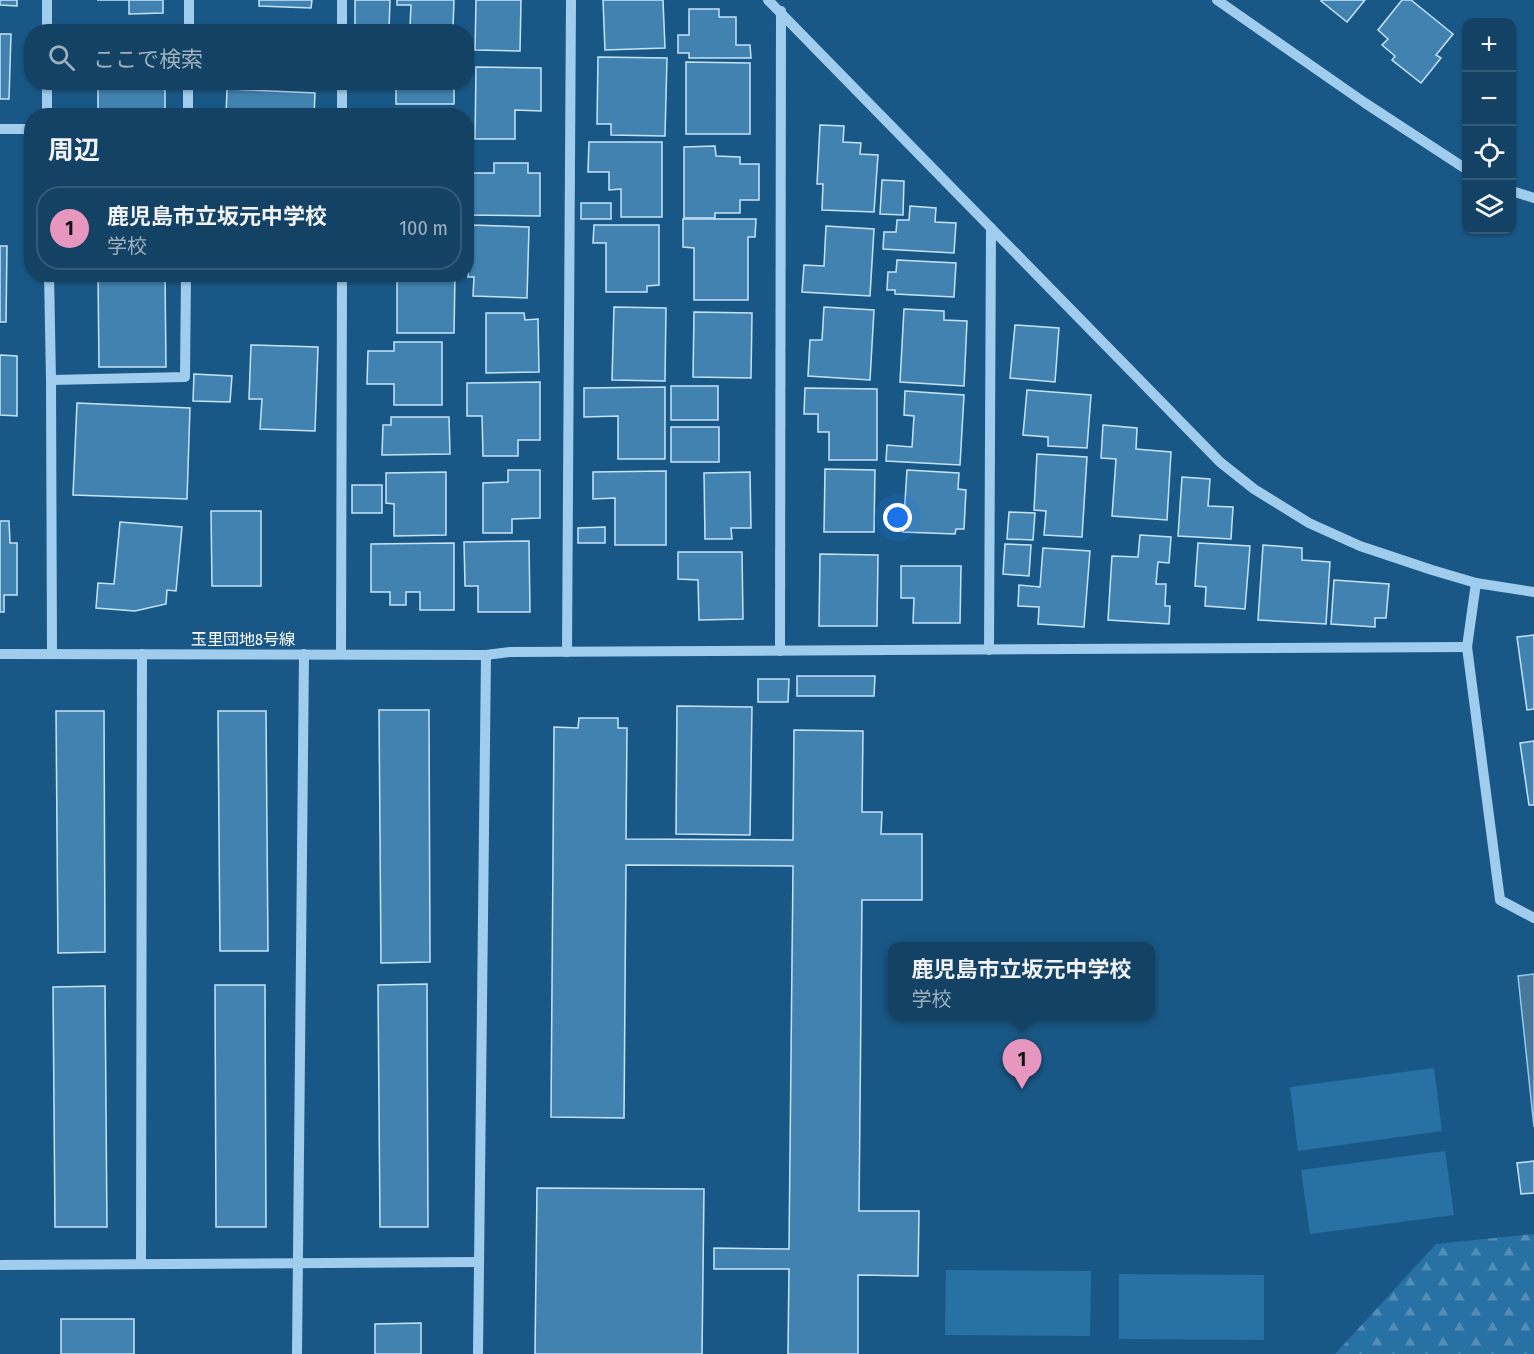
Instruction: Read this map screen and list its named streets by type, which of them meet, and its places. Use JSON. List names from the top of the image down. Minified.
{"streets":{"street":["玉里団地8号線"]},"page":{"map_buttons":["+","−"],"search":"ここで検索","heading":"周辺","list":[{"mark":"1","name":"鹿児島市立坂元中学校","note":"学校","value":"100 m"}],"popup":["鹿児島市立坂元中学校","学校"],"pins":"1"}}
